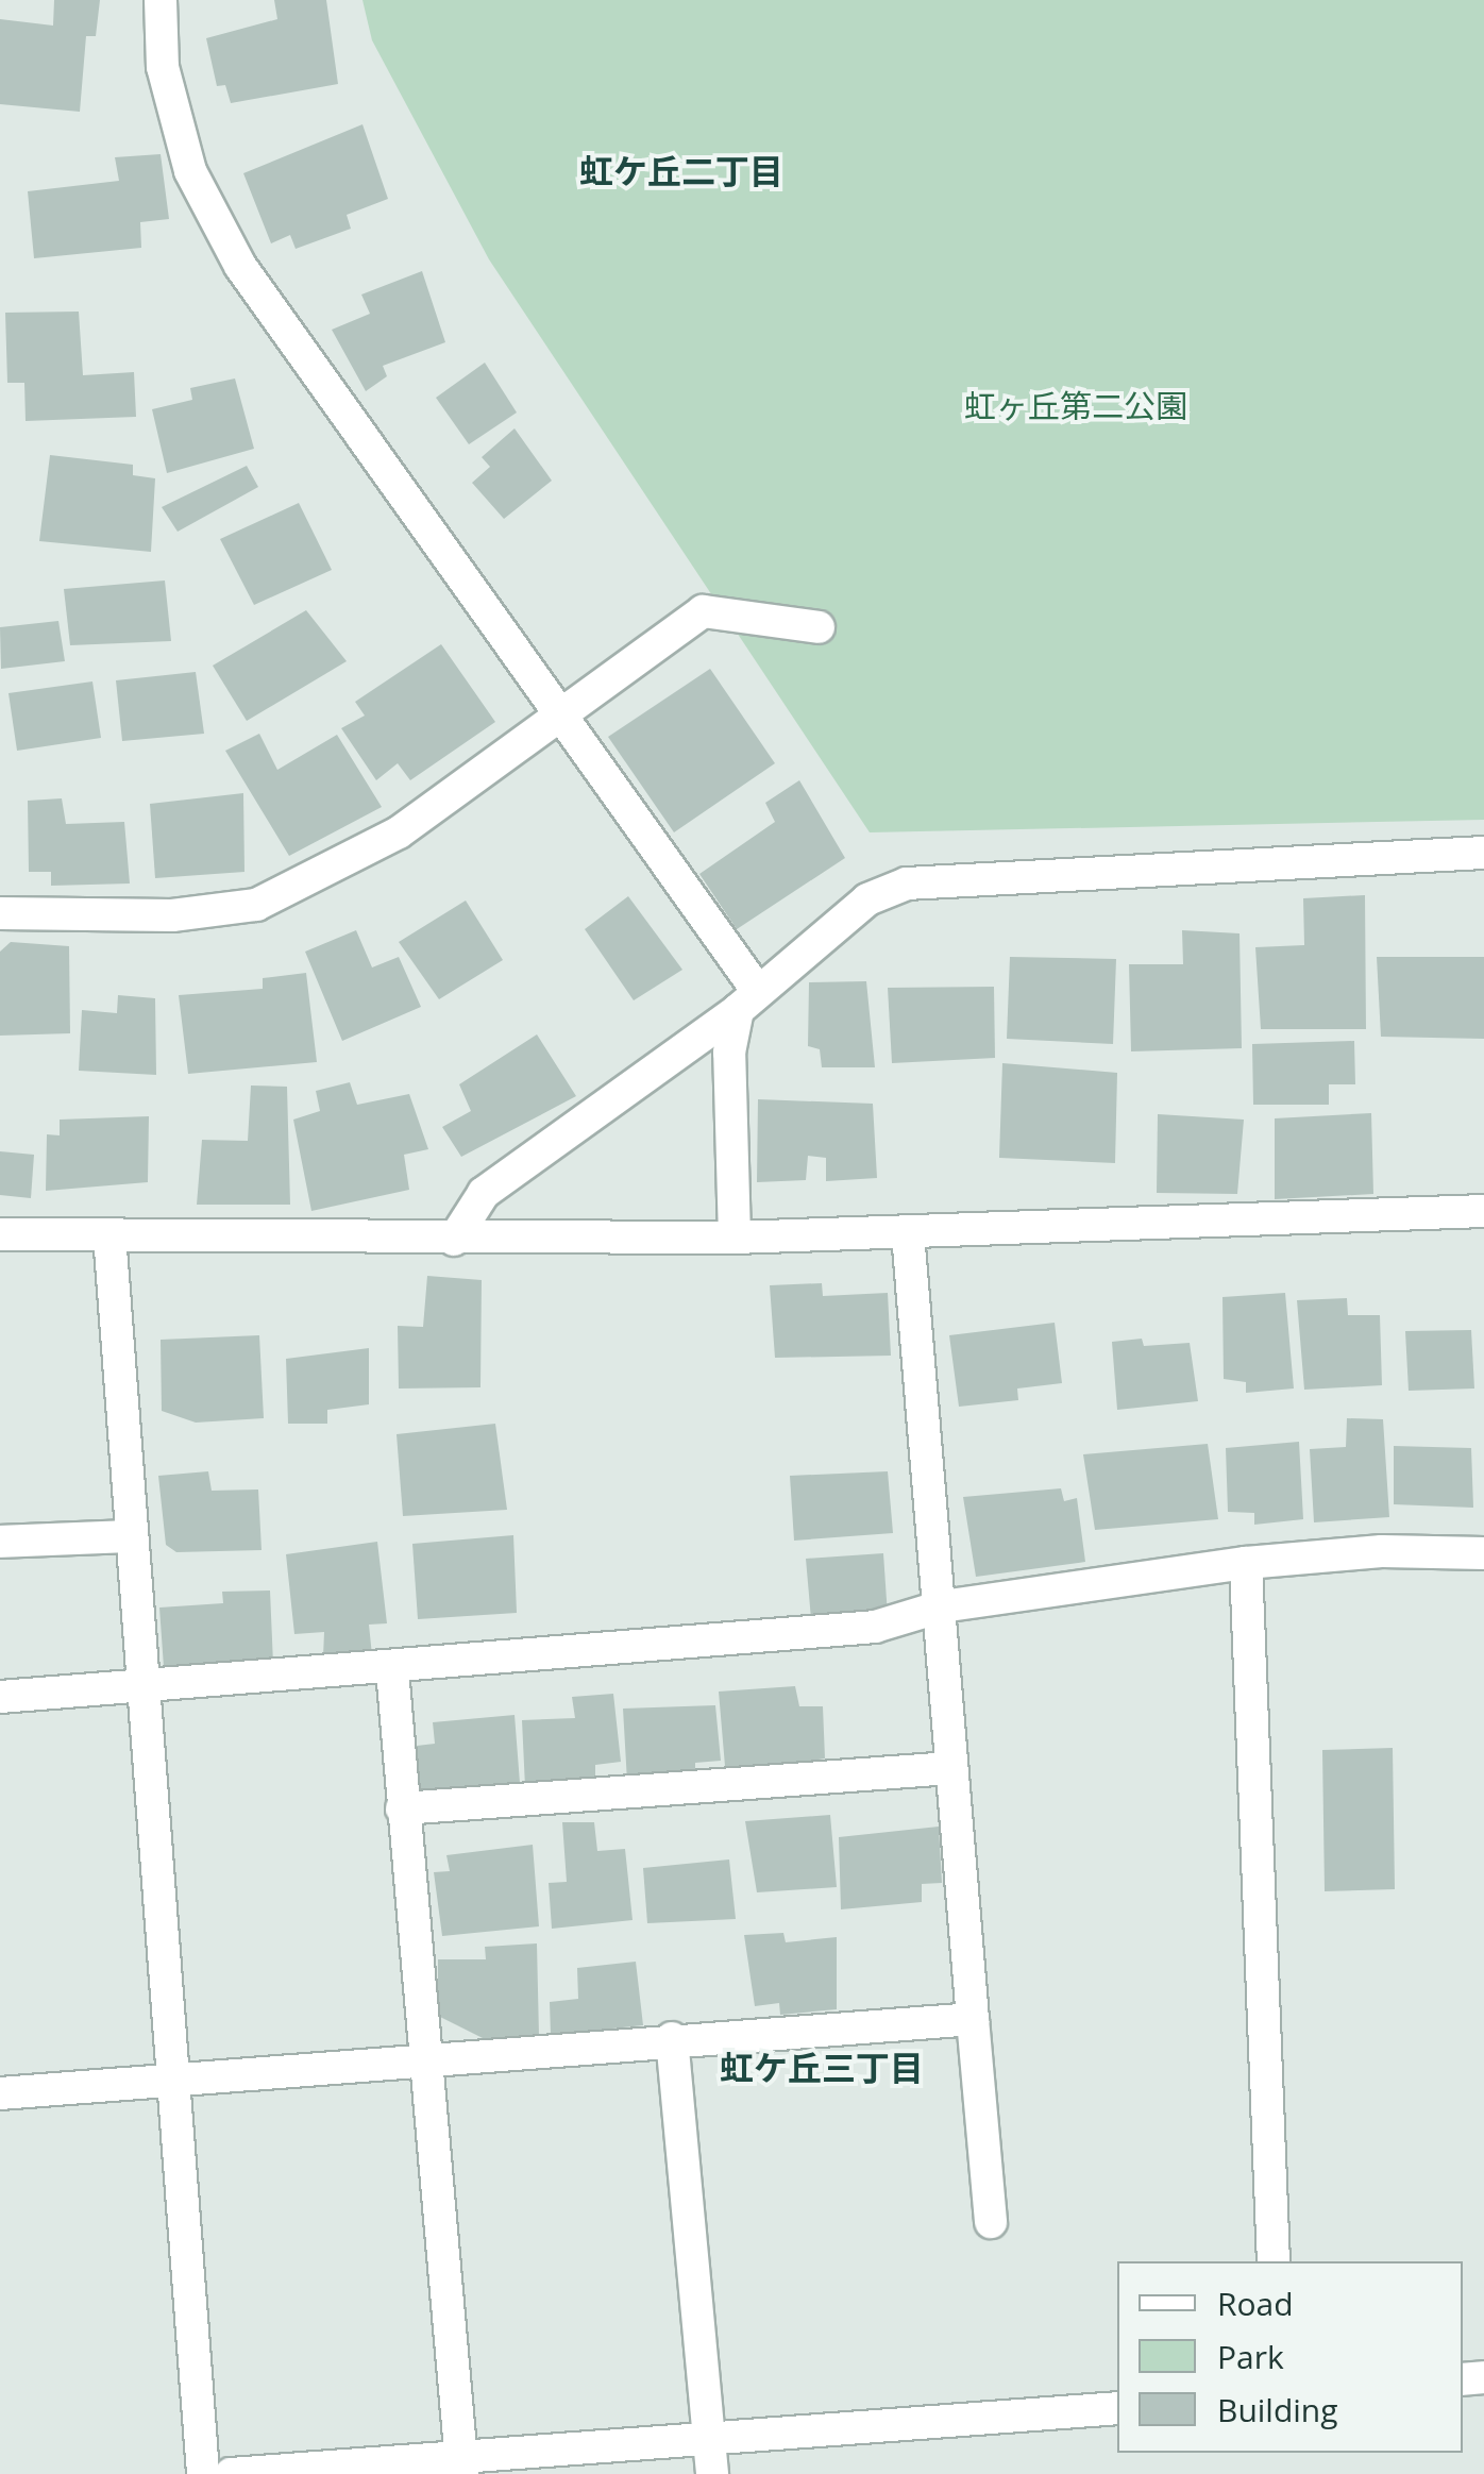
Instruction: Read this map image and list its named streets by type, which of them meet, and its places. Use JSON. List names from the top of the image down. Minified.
{"districts":["虹ケ丘二丁目","虹ケ丘三丁目"],"parks":["虹ヶ丘第二公園"],"legend":["Road","Park","Building"]}
